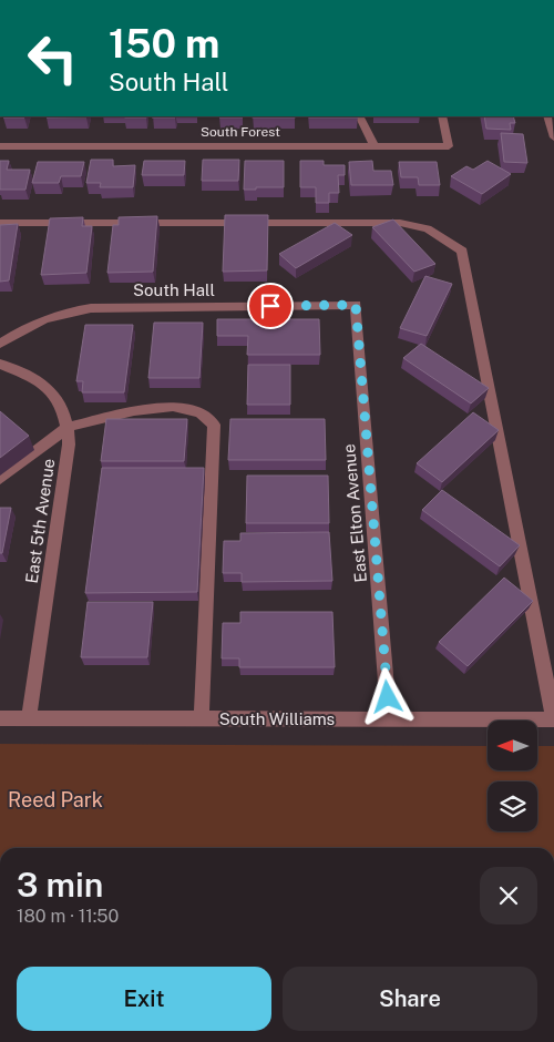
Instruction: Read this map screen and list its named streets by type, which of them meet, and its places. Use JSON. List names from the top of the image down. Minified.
{"streets":{"street":["South Forest","South Hall","East Elton Avenue","East 5th Avenue","South Williams"]},"crossings":[["South Hall","East Elton Avenue"],["East Elton Avenue","South Williams"],["East 5th Avenue","South Williams"]],"parks":["Reed Park"],"north":"left","page":{"turn":["150 m","South Hall"],"heading":["3 min","180 m · 11:50"],"buttons":["Exit","Share"]}}
